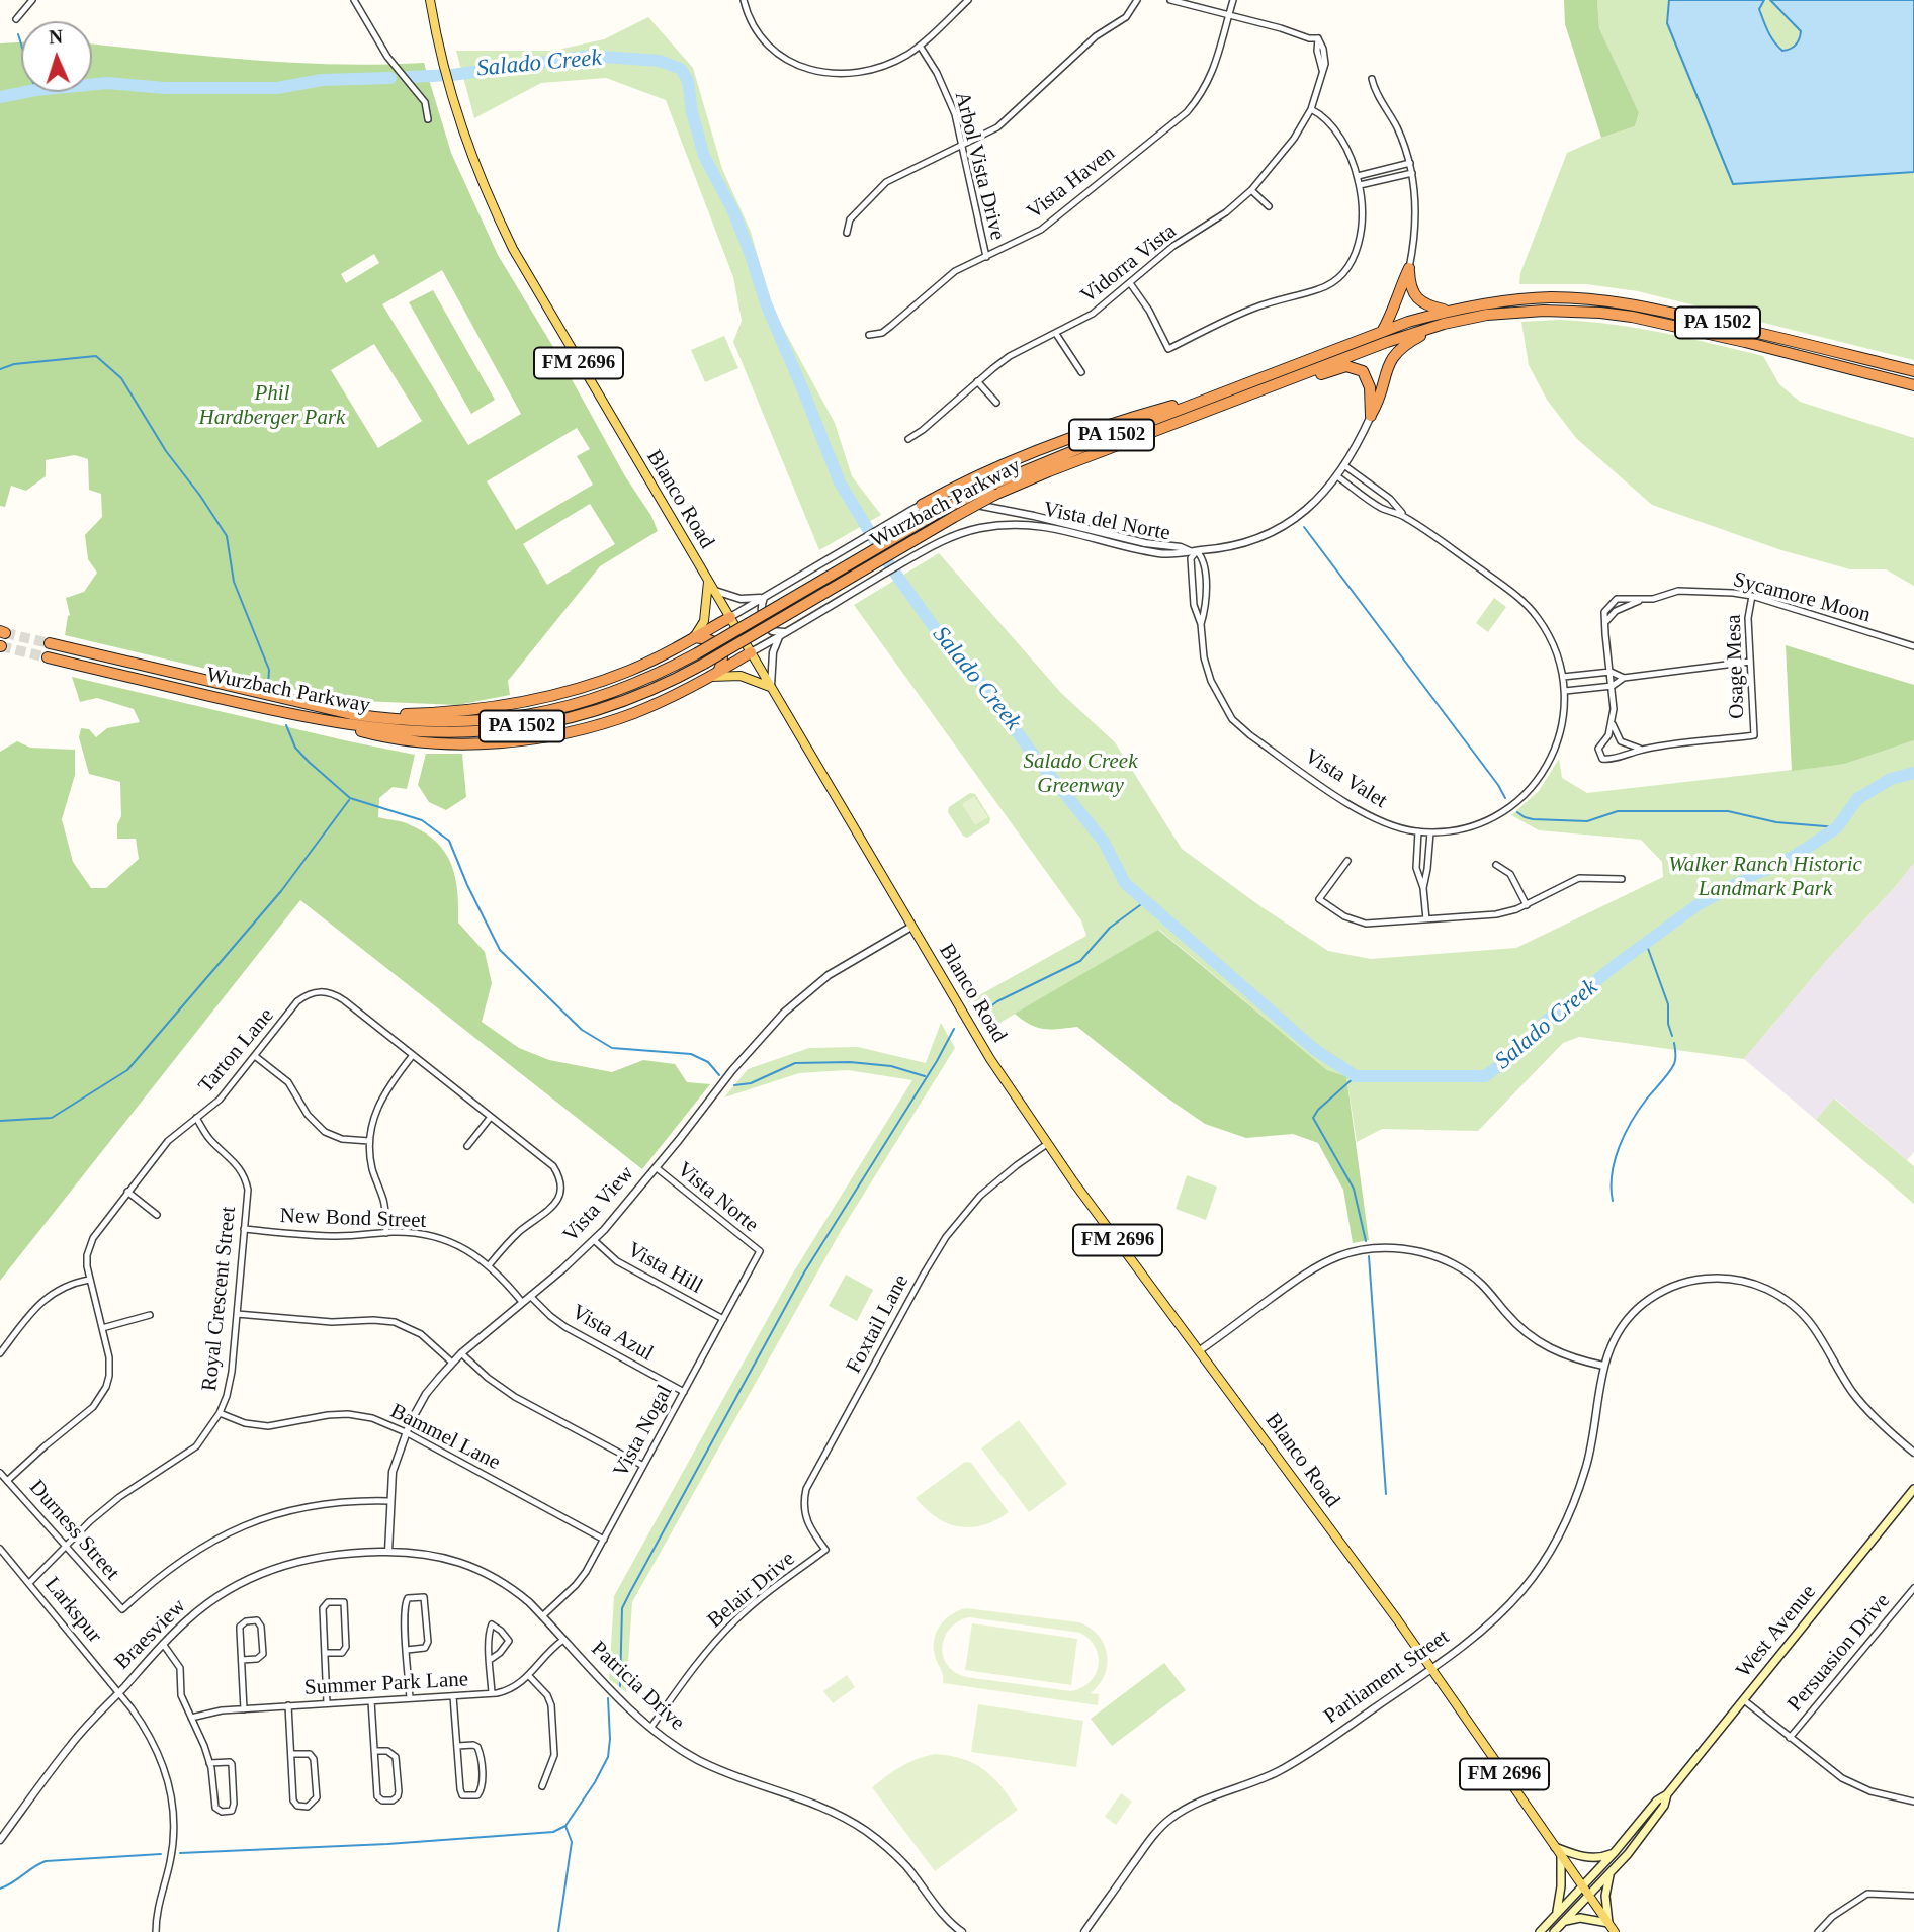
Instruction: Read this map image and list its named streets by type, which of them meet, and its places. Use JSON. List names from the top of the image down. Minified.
{"streets":{"highway":["PA 1502","Wurzbach Parkway"],"main road":["FM 2696","Blanco Road","West Avenue"],"street":["Arbol Vista Drive","Vista Haven","Vidorra Vista","Vista del Norte","Sycamore Moon","Osage Mesa","Vista Valet","Tarton Lane","Vista Norte","Vista View","New Bond Street","Vista Hill","Royal Crescent Street","Foxtail Lane","Vista Azul","Vista Nogal","Bammel Lane","Durness Street","Belair Drive","Larkspur","Braesview","Persuasion Drive","Parliament Street","Summer Park Lane","Patricia Drive"]},"crossings":[["Arbol Vista Drive","Vista Haven"],["Vista Haven","Vidorra Vista"],["Blanco Road","Wurzbach Parkway"],["Blanco Road","Vista del Norte"],["Blanco Road","Vista View"],["Blanco Road","Foxtail Lane"],["Blanco Road","West Avenue"],["Blanco Road","Parliament Street"],["Wurzbach Parkway","Vista del Norte"],["Vista del Norte","Vista Valet"],["Sycamore Moon","Osage Mesa"],["Tarton Lane","New Bond Street"],["Tarton Lane","Royal Crescent Street"],["Tarton Lane","Durness Street"],["Vista Norte","Vista View"],["Vista Norte","Vista Nogal"],["Vista View","New Bond Street"],["Vista View","Vista Hill"],["Vista View","Vista Azul"],["Vista View","Bammel Lane"],["Vista View","Durness Street"],["Vista View","Braesview"],["Vista View","Patricia Drive"],["New Bond Street","Royal Crescent Street"],["Vista Hill","Vista Nogal"],["Royal Crescent Street","Bammel Lane"],["Royal Crescent Street","Durness Street"],["Royal Crescent Street","Larkspur"],["Foxtail Lane","Belair Drive"],["Vista Azul","Vista Nogal"],["Vista Nogal","Bammel Lane"],["Vista Nogal","Patricia Drive"],["Belair Drive","Patricia Drive"],["Larkspur","Braesview"],["Braesview","Patricia Drive"],["Summer Park Lane","Patricia Drive"]],"water":["Salado Creek"],"parks":["Phil Hardberger Park","Salado Creek Greenway","Walker Ranch Historic Landmark Park"],"north":"top"}
